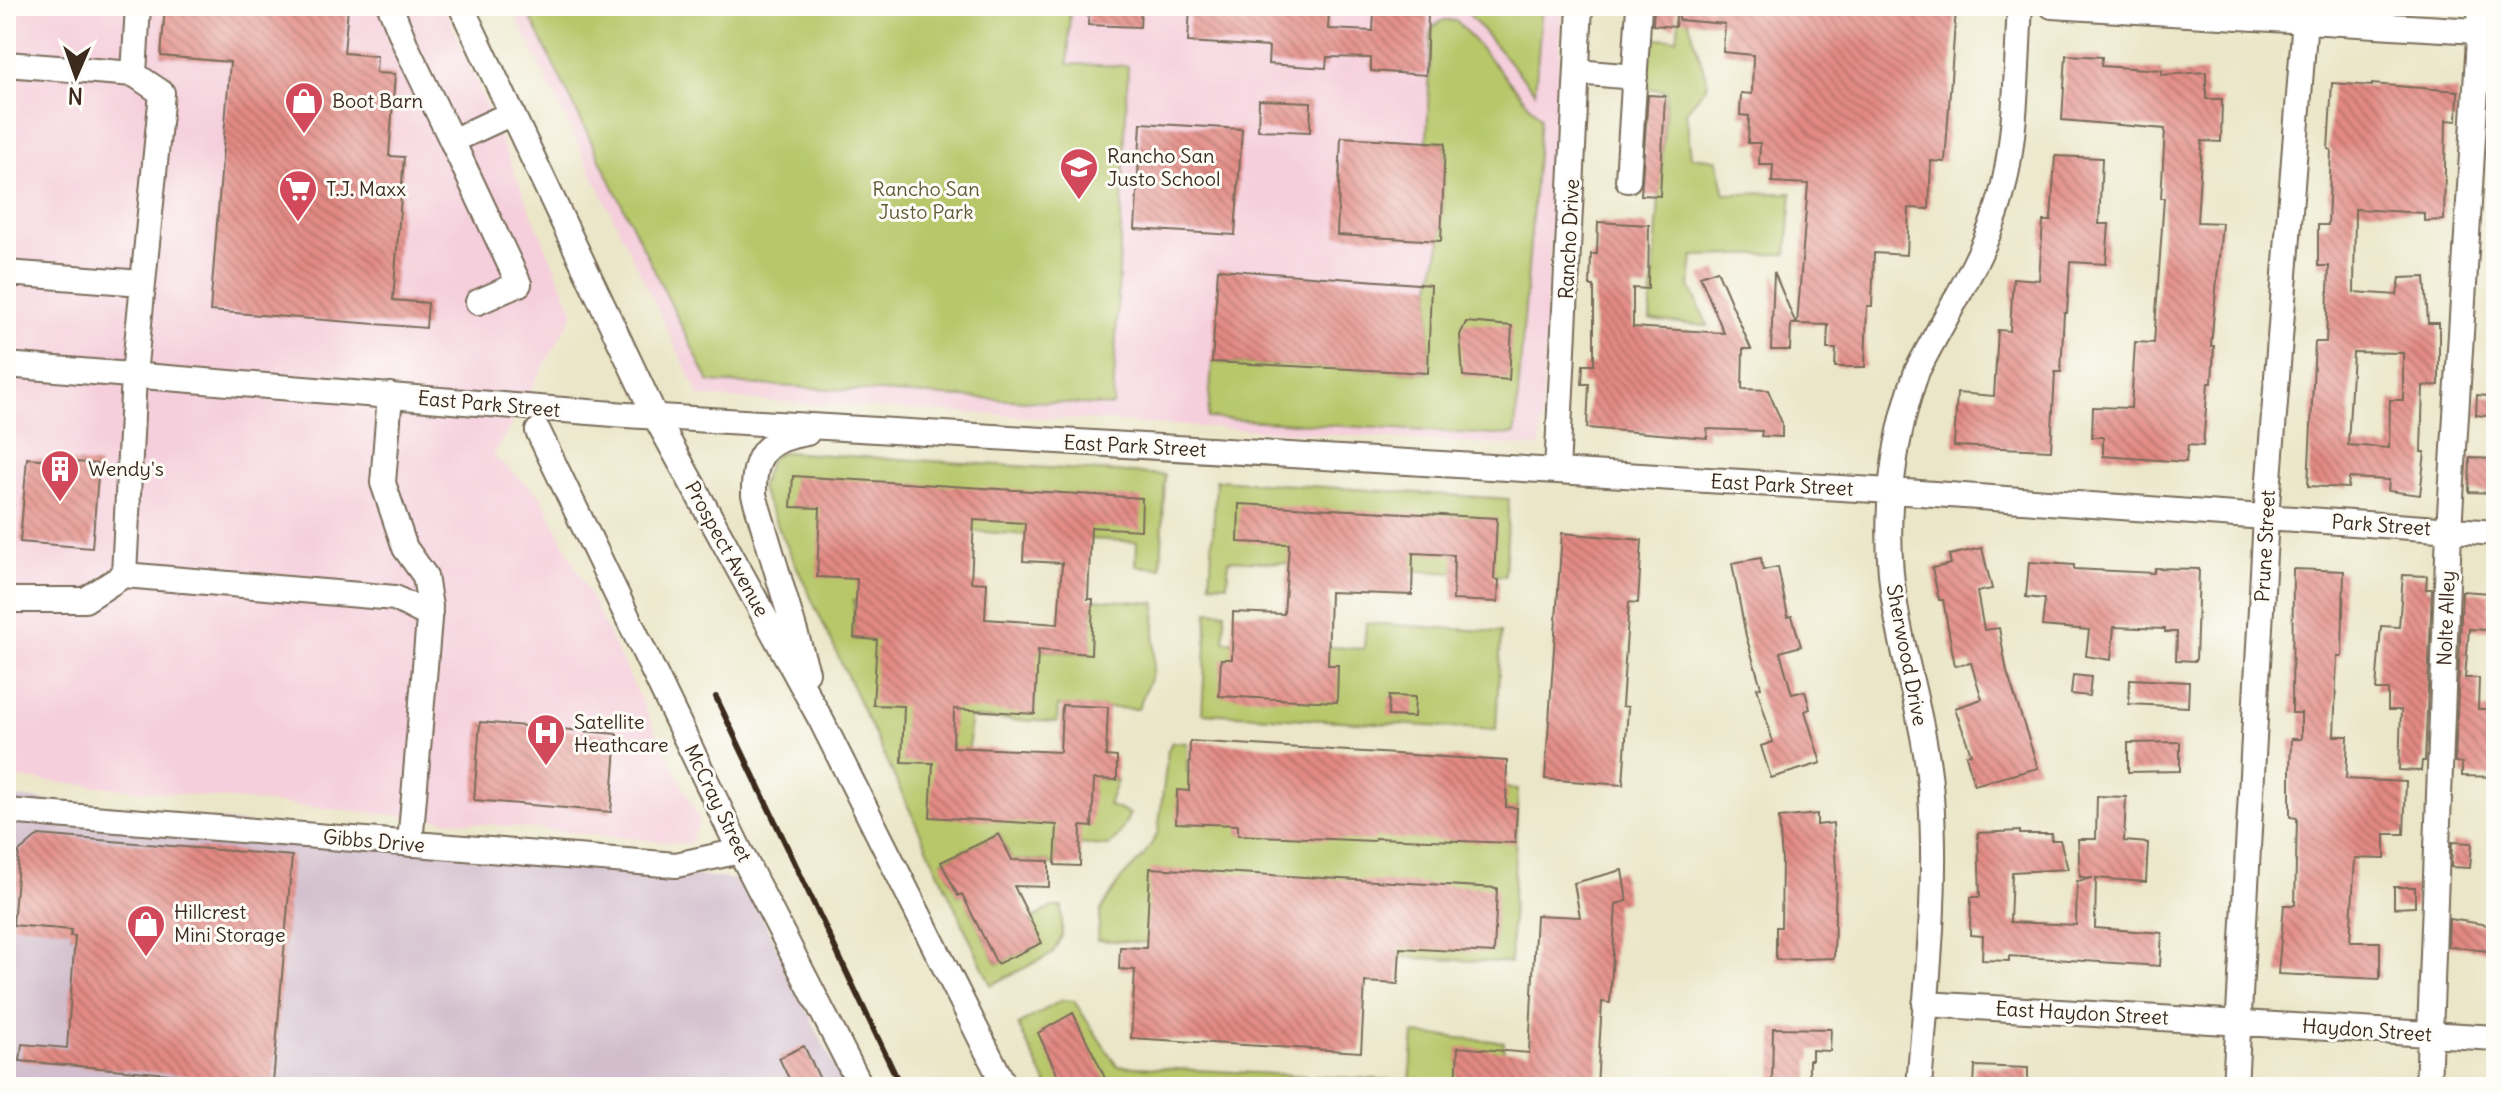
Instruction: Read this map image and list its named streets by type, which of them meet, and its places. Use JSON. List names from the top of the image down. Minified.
{"streets":{"street":["Rancho Drive","East Park Street","Park Street","Prune Street","Prospect Avenue","Nolte Alley","Sherwood Drive","McCray Street","Gibbs Drive","East Haydon Street","Haydon Street"]},"crossings":[["Rancho Drive","East Park Street"],["East Park Street","Park Street"],["East Park Street","Prune Street"],["East Park Street","Prospect Avenue"],["East Park Street","Sherwood Drive"],["Park Street","Prune Street"],["Park Street","Nolte Alley"],["Prune Street","East Haydon Street"],["Prune Street","Haydon Street"],["Nolte Alley","Haydon Street"],["Sherwood Drive","East Haydon Street"],["McCray Street","Gibbs Drive"],["East Haydon Street","Haydon Street"]],"parks":["Rancho San Justo Park"],"places":{"shop":["Boot Barn","Hillcrest Mini Storage"],"school or university":["Rancho San Justo School"],"supermarket":["T.J. Maxx"],"building":["Wendy's"],"hospital":["Satellite Heathcare"]},"north":"bottom"}
